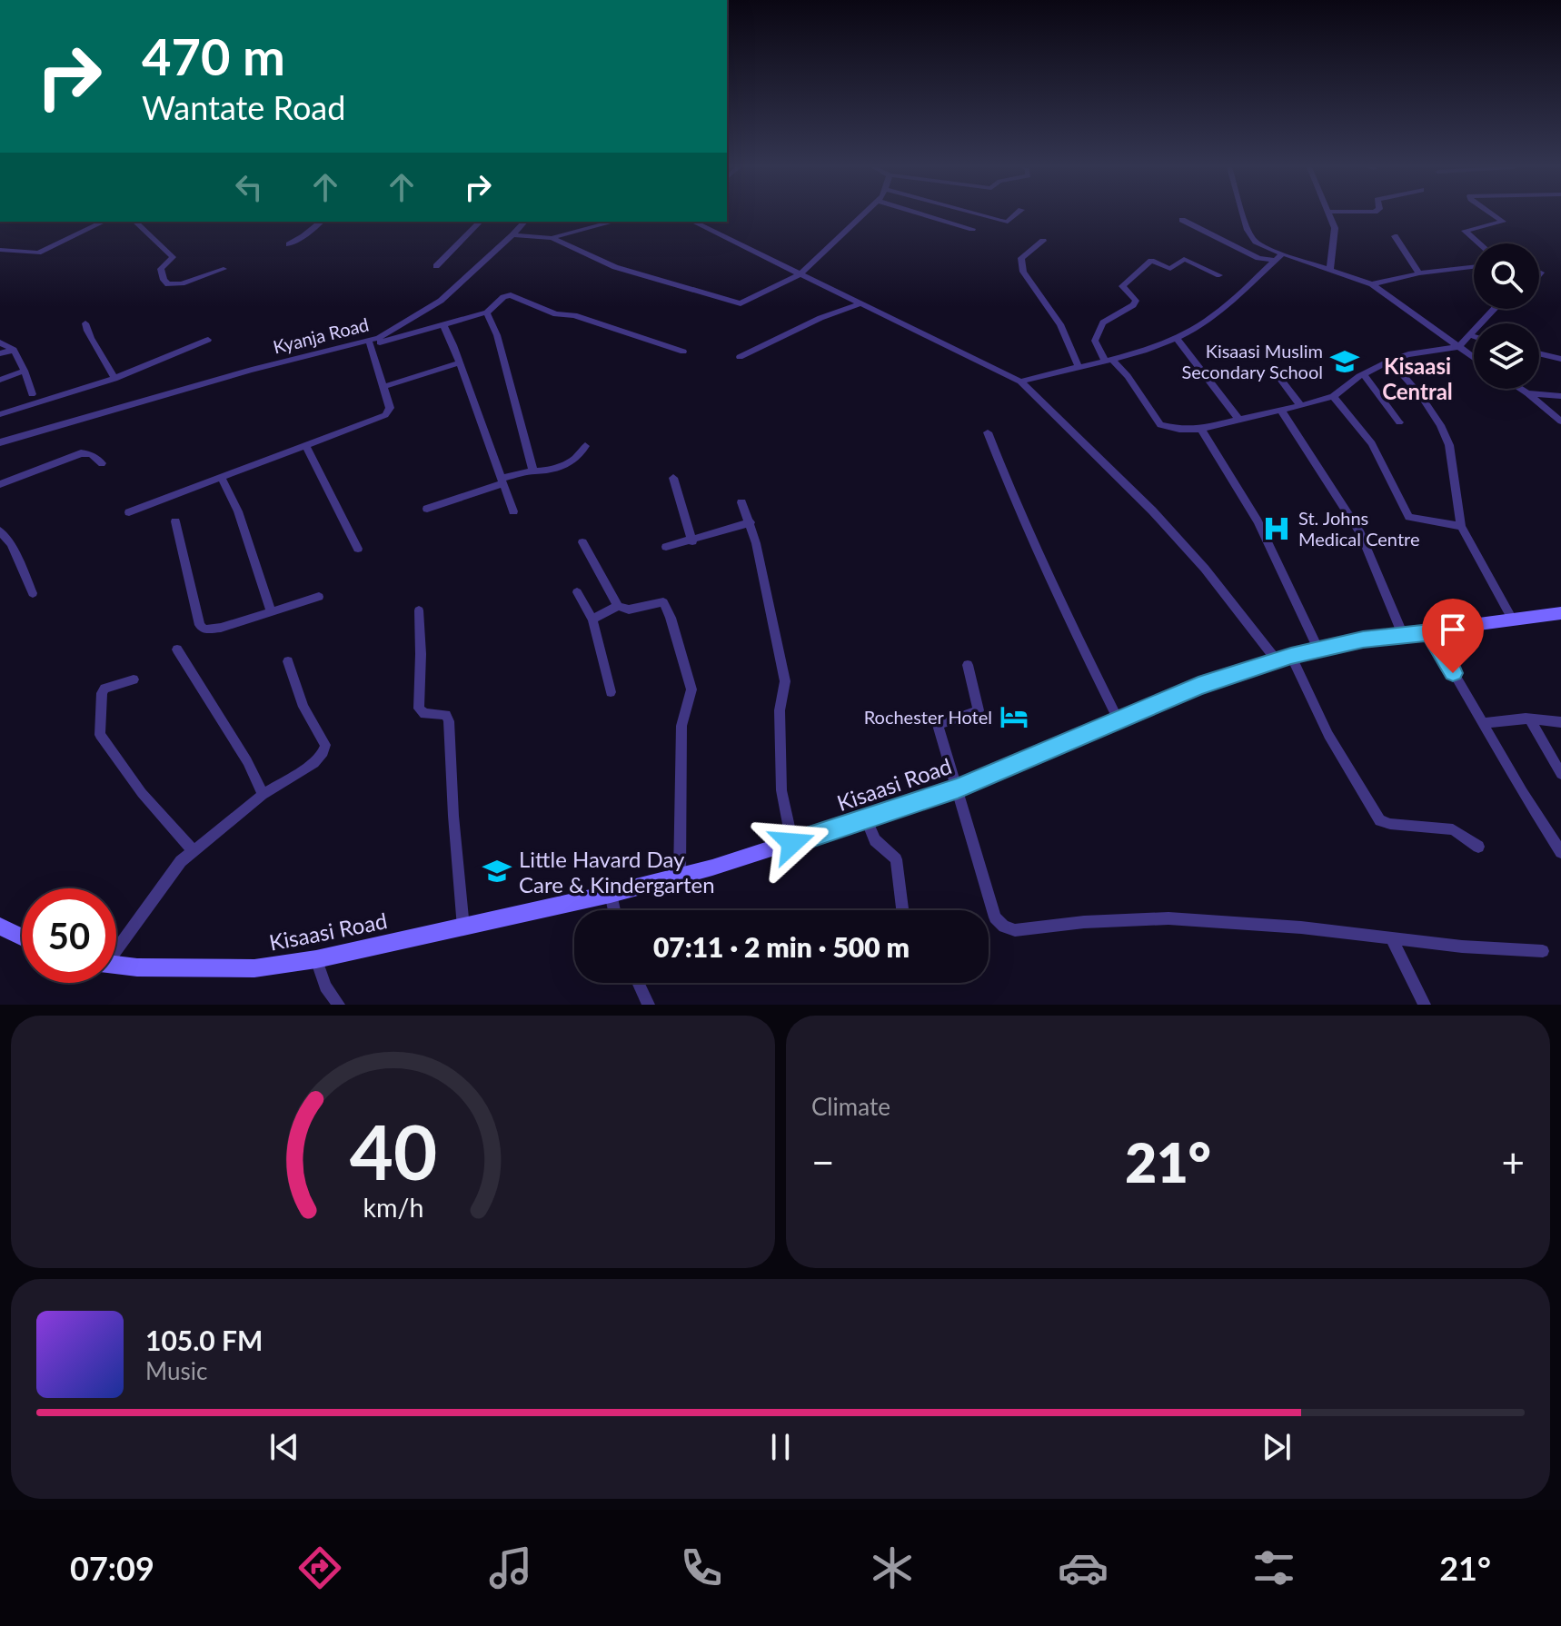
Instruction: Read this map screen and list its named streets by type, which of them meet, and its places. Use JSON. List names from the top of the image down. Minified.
{"streets":{"main road":["Kisaasi Road"],"street":["Kyanja Road"]},"districts":["Kisaasi Central"],"places":{"school or university":["Kisaasi Muslim Secondary School","Little Havard Day Care & Kindergarten"],"hospital":["St. Johns Medical Centre"],"hotel":["Rochester Hotel"]},"page":{"turn":["470 m","Wantate Road"],"limit":"50","trip":"07:11 · 2 min · 500 m","tile":"Climate","heat":["−","21°","+"],"song":["105.0 FM","Music"],"tabs":["07:09","21°"],"gauge":["40","km/h"]}}
